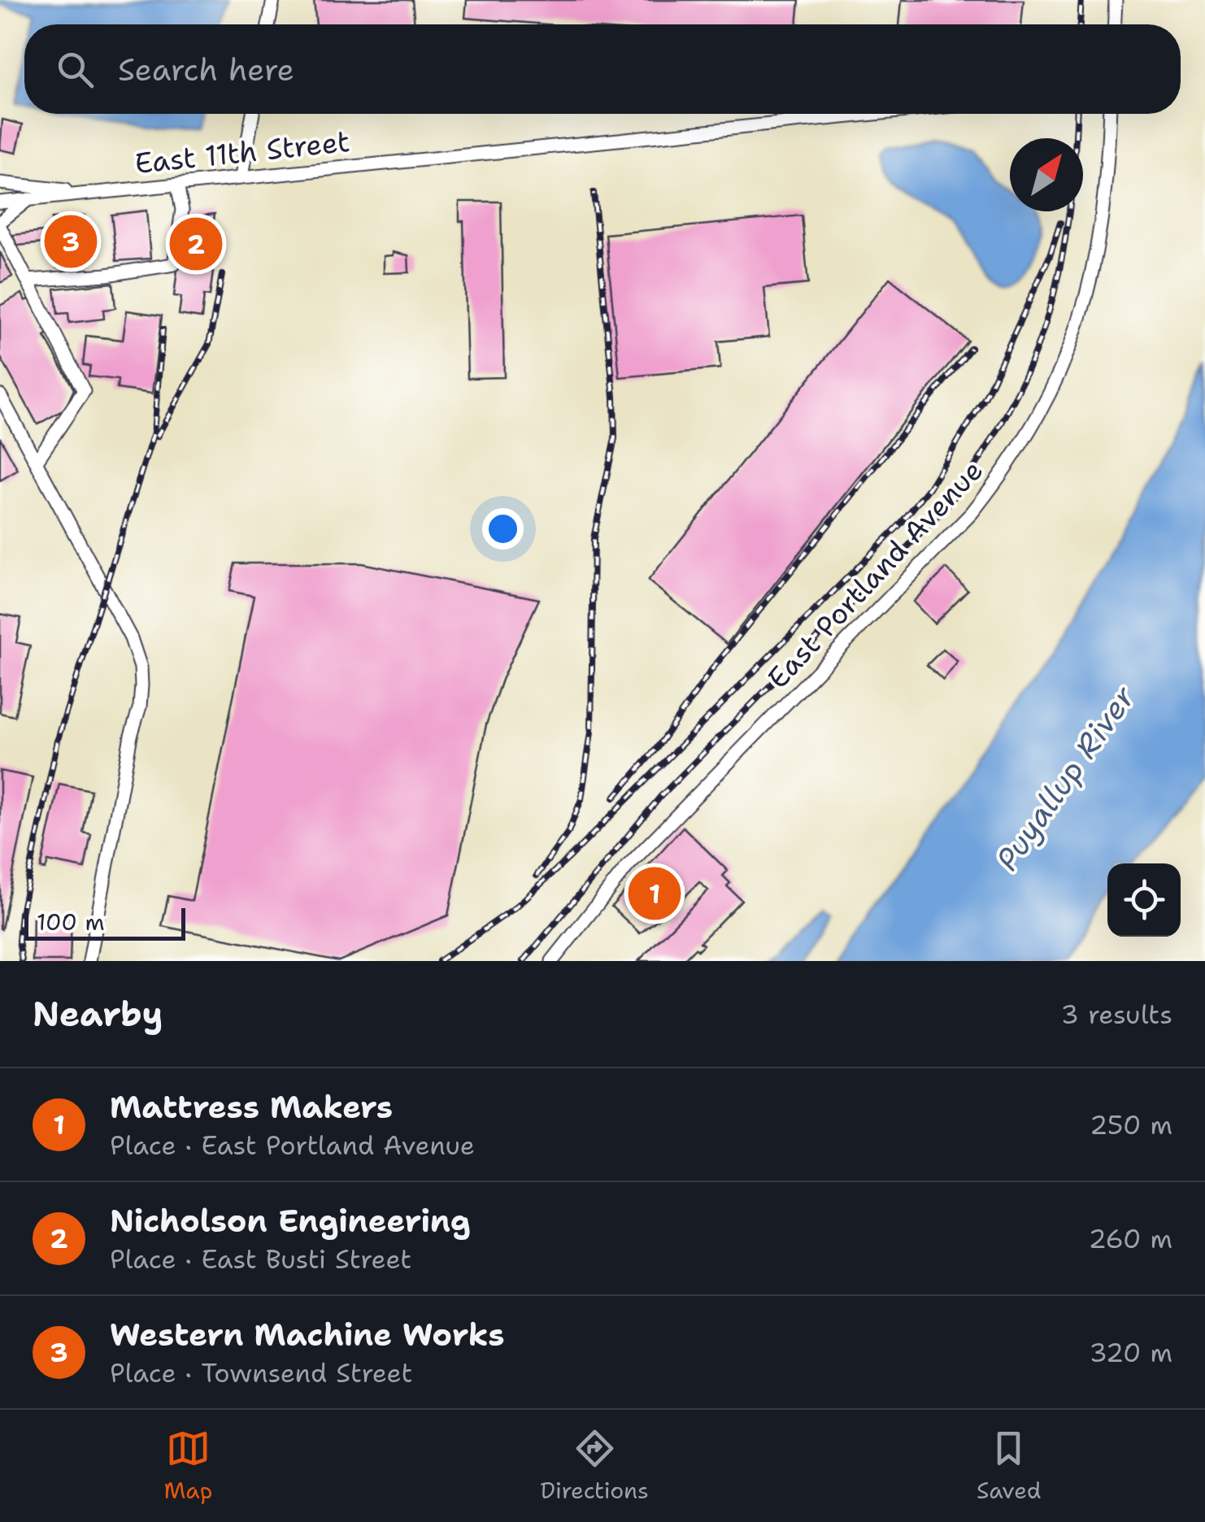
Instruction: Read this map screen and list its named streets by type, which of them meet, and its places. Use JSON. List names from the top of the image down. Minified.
{"streets":{"street":["East 11th Street","East Portland Avenue"]},"water":["Puyallup River"],"scale_bar":"100 m","north":"top right","page":{"search":"Search here","pins":["3","2","1"],"scale":"100 m","heading":["Nearby","3 results"],"list":[{"mark":"1","name":"Mattress Makers","note":"Place · East Portland Avenue","value":"250 m"},{"mark":"2","name":"Nicholson Engineering","note":"Place · East Busti Street","value":"260 m"},{"mark":"3","name":"Western Machine Works","note":"Place · Townsend Street","value":"320 m"}],"nav":["Map","Directions","Saved"]}}
